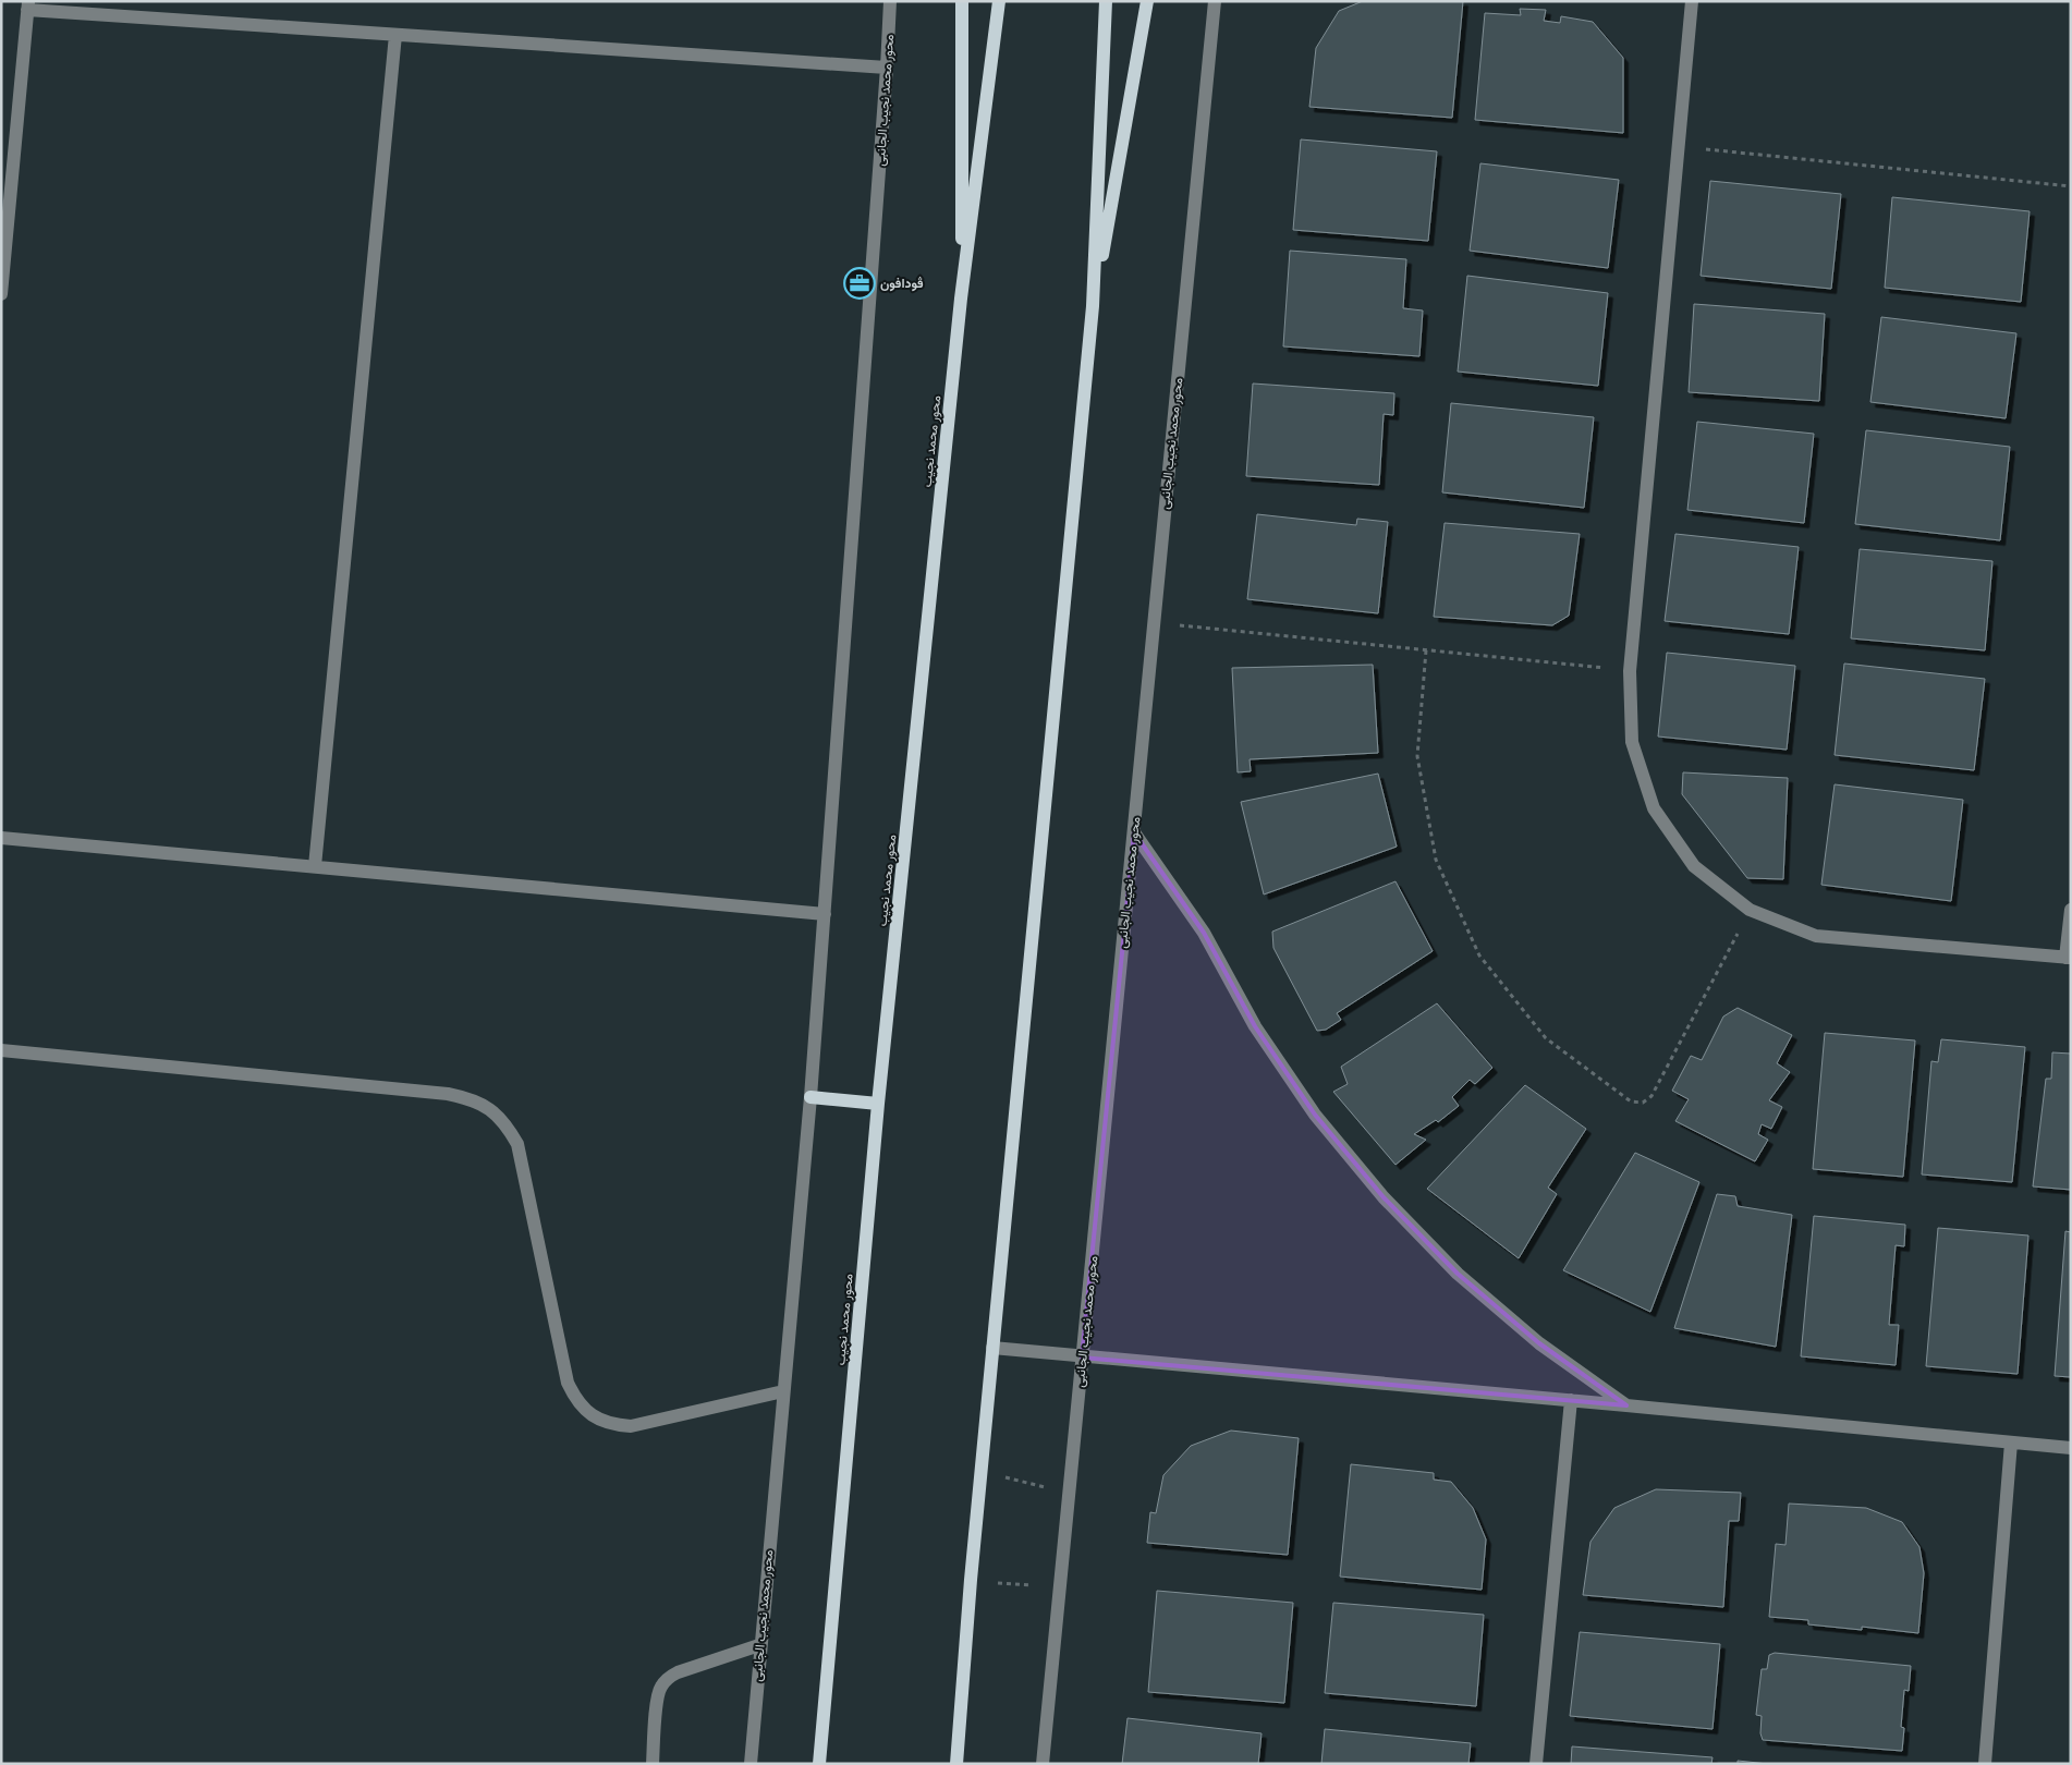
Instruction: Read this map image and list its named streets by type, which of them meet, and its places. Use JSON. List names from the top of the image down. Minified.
{"streets":{"main road":["محور محمد نجيب"],"street":["محور محمد نجيب الجانبى"]},"places":{"office":["ڤودافون"]}}
